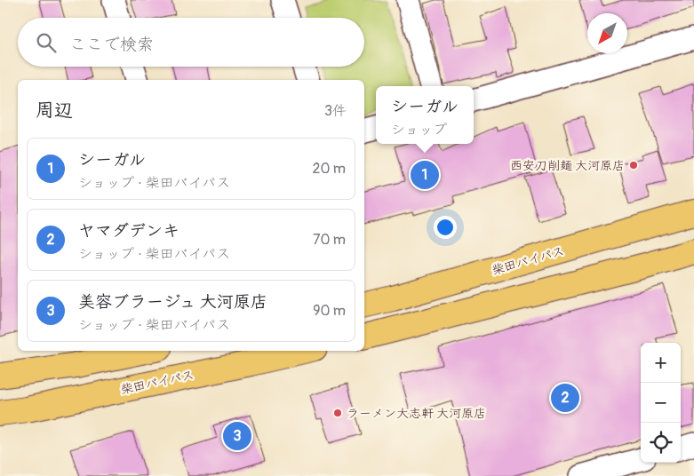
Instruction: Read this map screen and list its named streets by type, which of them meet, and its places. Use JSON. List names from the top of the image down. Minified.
{"streets":{"highway":["柴田バイパス"]},"places":["西安刀削麺 大河原店","ラーメン大志軒 大河原店"],"north":"bottom left","page":{"search":"ここで検索","heading":["周辺","3件"],"popup":["シーガル","ショップ"],"list":[{"mark":"1","name":"シーガル","note":"ショップ · 柴田バイパス","value":"20 m"},{"mark":"2","name":"ヤマダデンキ","note":"ショップ · 柴田バイパス","value":"70 m"},{"mark":"3","name":"美容ブラージュ 大河原店","note":"ショップ · 柴田バイパス","value":"90 m"}],"pins":["1","2","3"],"map_buttons":["+","−"]}}
